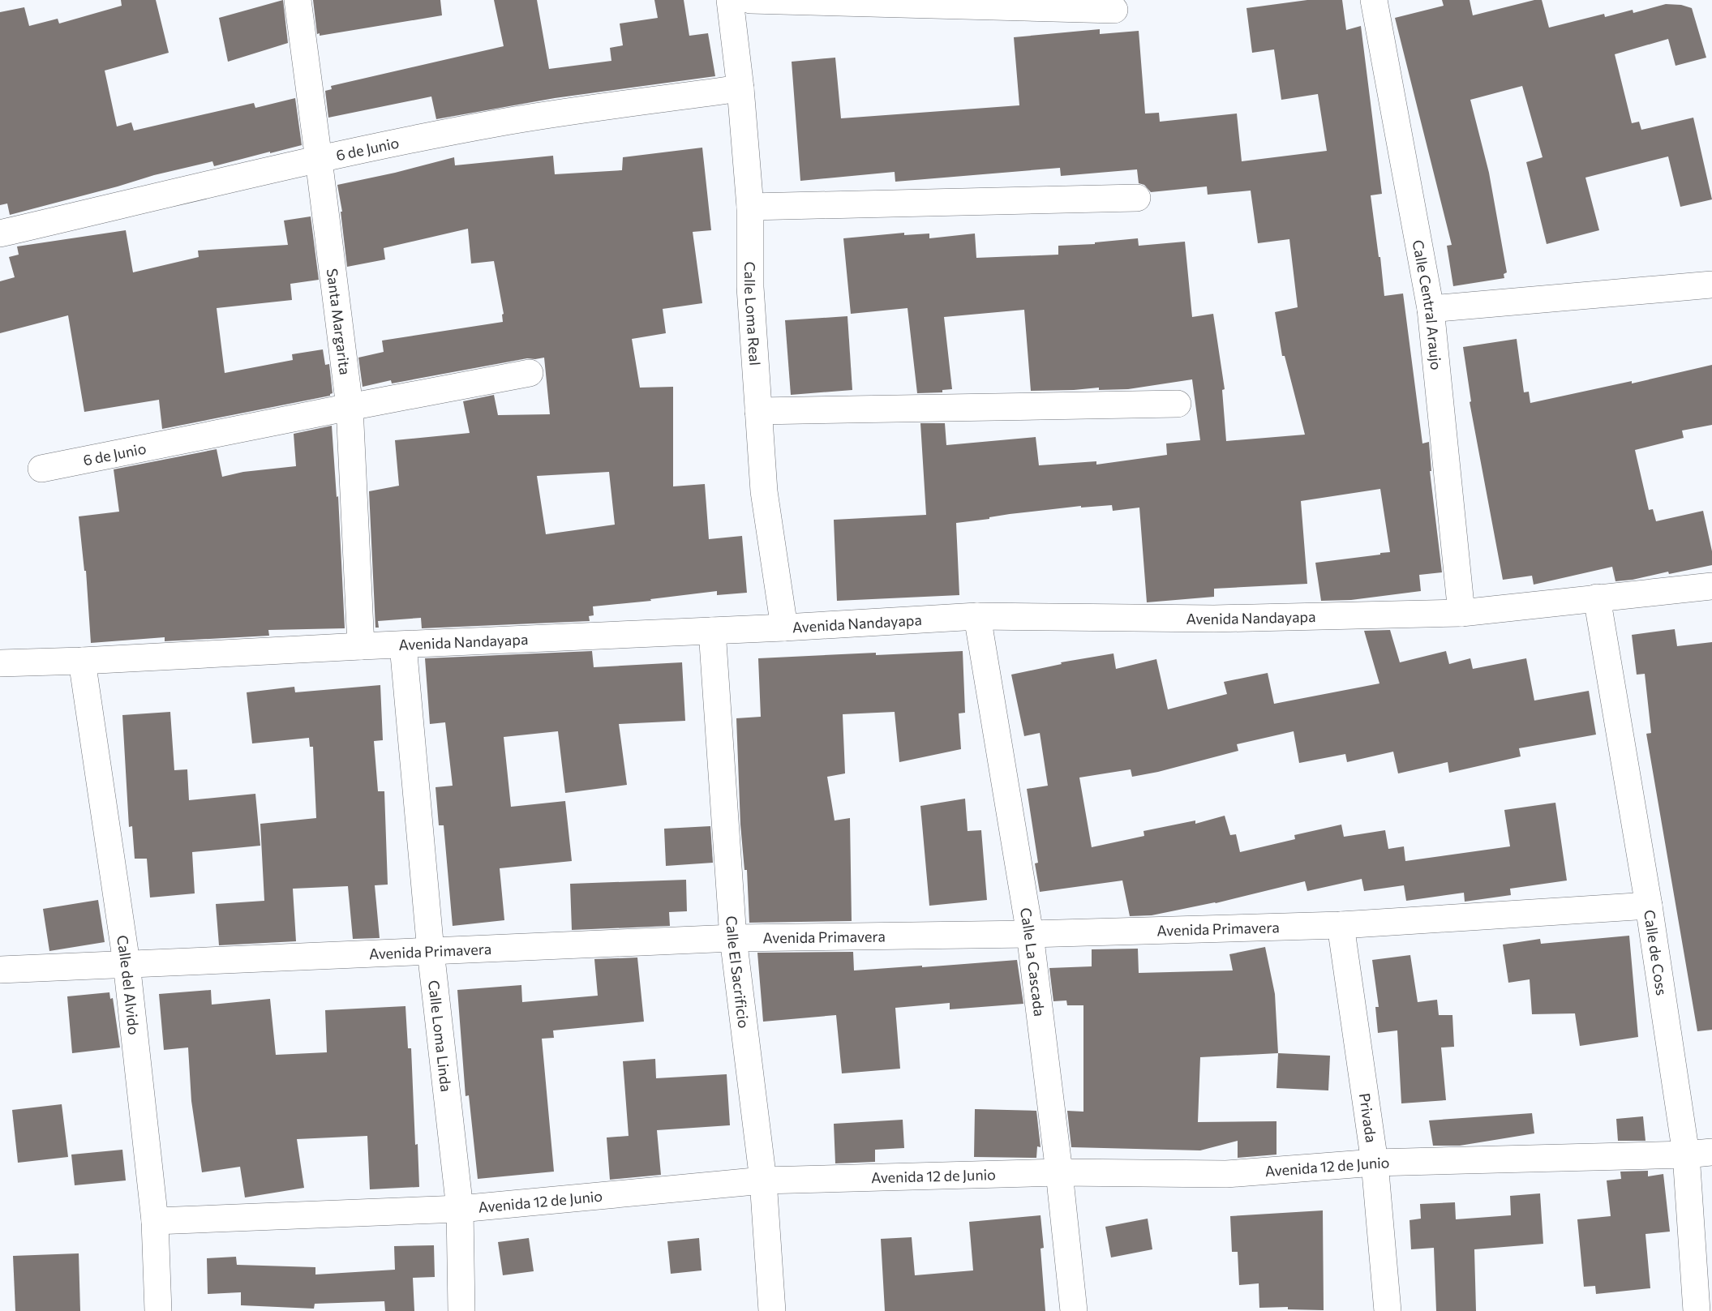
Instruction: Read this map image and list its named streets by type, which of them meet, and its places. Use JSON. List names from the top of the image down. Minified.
{"streets":{"street":["6 de Junio","Calle Central Araujo","Calle Loma Real","Santa Margarita","Avenida Nandayapa","Avenida Primavera","Calle de Coss","Calle La Cascada","Calle El Sacrificio","Calle del Alvido","Calle Loma Linda","Privada","Avenida 12 de Junio"]},"crossings":[["6 de Junio","Calle Loma Real"],["6 de Junio","Santa Margarita"],["Calle Central Araujo","Avenida Nandayapa"],["Calle Loma Real","Avenida Nandayapa"],["Santa Margarita","Avenida Nandayapa"],["Avenida Nandayapa","Calle de Coss"],["Avenida Nandayapa","Calle La Cascada"],["Avenida Nandayapa","Calle El Sacrificio"],["Avenida Nandayapa","Calle del Alvido"],["Avenida Nandayapa","Calle Loma Linda"],["Avenida Primavera","Calle de Coss"],["Avenida Primavera","Calle La Cascada"],["Avenida Primavera","Calle El Sacrificio"],["Avenida Primavera","Calle del Alvido"],["Avenida Primavera","Calle Loma Linda"],["Avenida Primavera","Privada"],["Calle de Coss","Avenida 12 de Junio"],["Calle La Cascada","Avenida 12 de Junio"],["Calle El Sacrificio","Avenida 12 de Junio"],["Calle del Alvido","Avenida 12 de Junio"],["Calle Loma Linda","Avenida 12 de Junio"],["Privada","Avenida 12 de Junio"]]}
